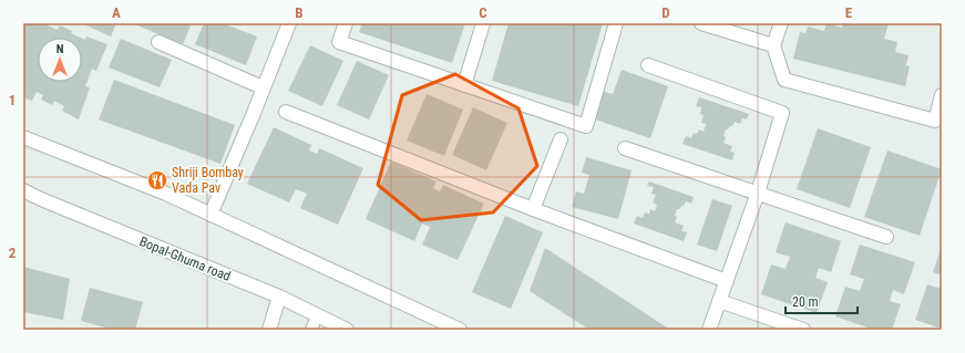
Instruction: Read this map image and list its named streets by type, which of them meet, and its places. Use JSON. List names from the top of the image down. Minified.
{"streets":{"street":["Bopal-Ghuma road"]},"places":{"restaurant":["Shriji Bombay Vada Pav"]},"scale_bar":"20 m","north":"top","grid":{"columns":["A","B","C","D","E"],"rows":["1","2"]}}
